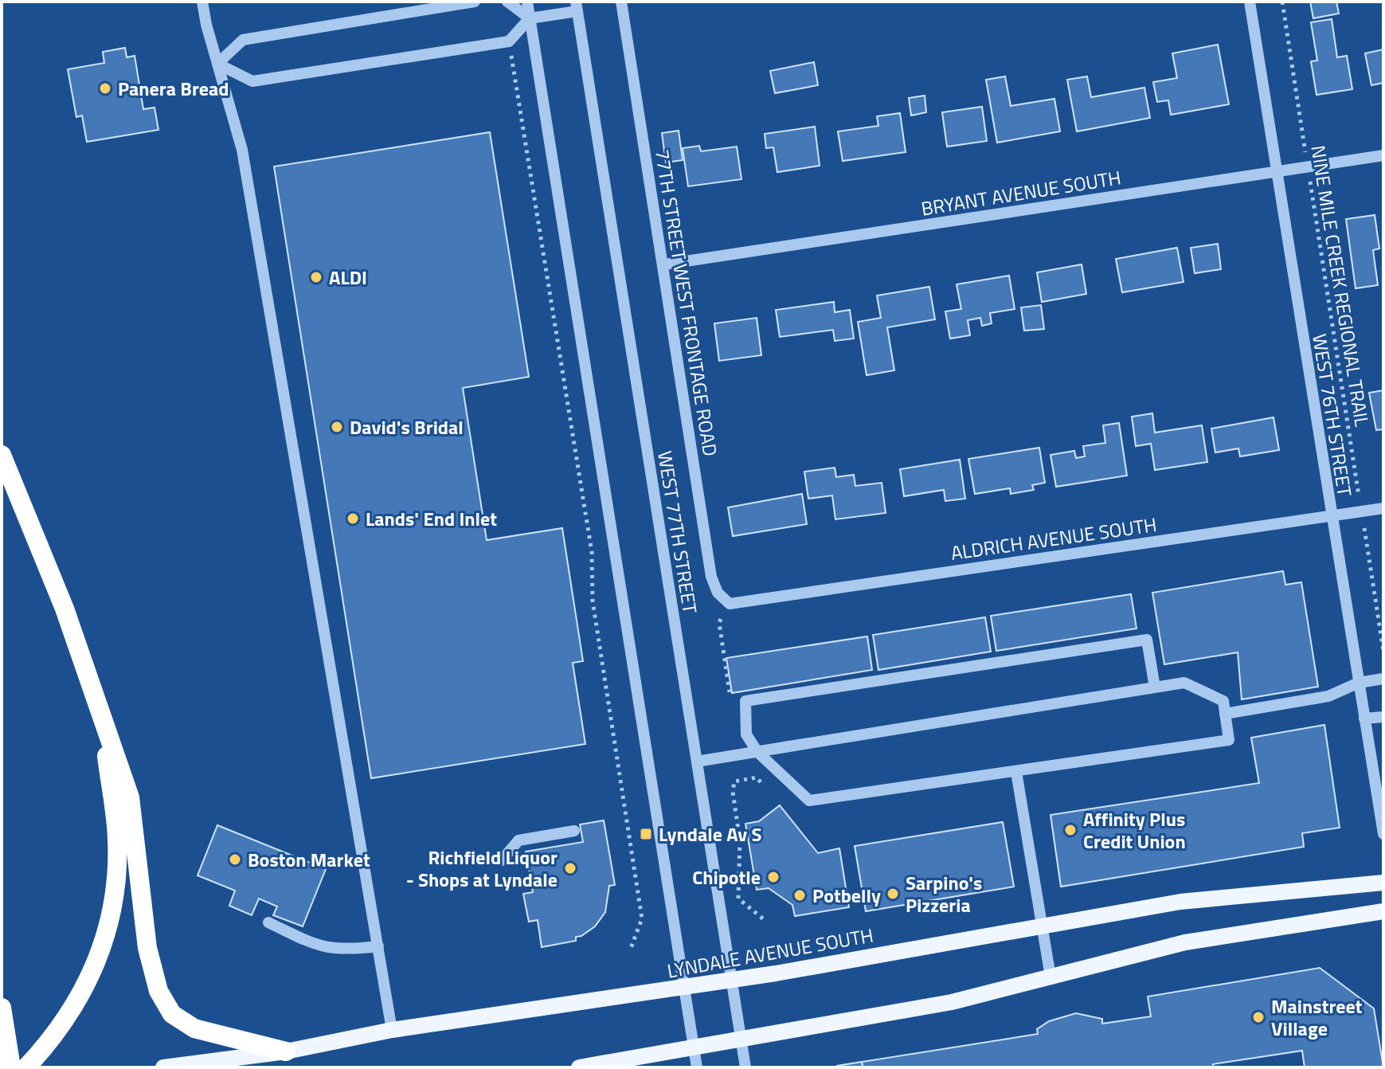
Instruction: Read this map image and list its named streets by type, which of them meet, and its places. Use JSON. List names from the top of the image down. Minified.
{"streets":{"main road":["LYNDALE AVENUE SOUTH"],"street":["BRYANT AVENUE SOUTH","77TH STREET WEST FRONTAGE ROAD","WEST 76TH STREET","WEST 77TH STREET","ALDRICH AVENUE SOUTH"],"path":["NINE MILE CREEK REGIONAL TRAIL"]},"crossings":[["BRYANT AVENUE SOUTH","NINE MILE CREEK REGIONAL TRAIL"],["BRYANT AVENUE SOUTH","77TH STREET WEST FRONTAGE ROAD"],["BRYANT AVENUE SOUTH","WEST 76TH STREET"],["NINE MILE CREEK REGIONAL TRAIL","ALDRICH AVENUE SOUTH"],["77TH STREET WEST FRONTAGE ROAD","ALDRICH AVENUE SOUTH"],["WEST 76TH STREET","ALDRICH AVENUE SOUTH"],["WEST 77TH STREET","LYNDALE AVENUE SOUTH"]],"places":{"other":["Panera Bread","ALDI","David's Bridal","Lands' End Inlet","Affinity Plus Credit Union","Boston Market","Richfield Liquor - Shops at Lyndale","Chipotle","Sarpino's Pizzeria","Potbelly","Mainstreet Village"],"transit":["Lyndale Av S"]}}
